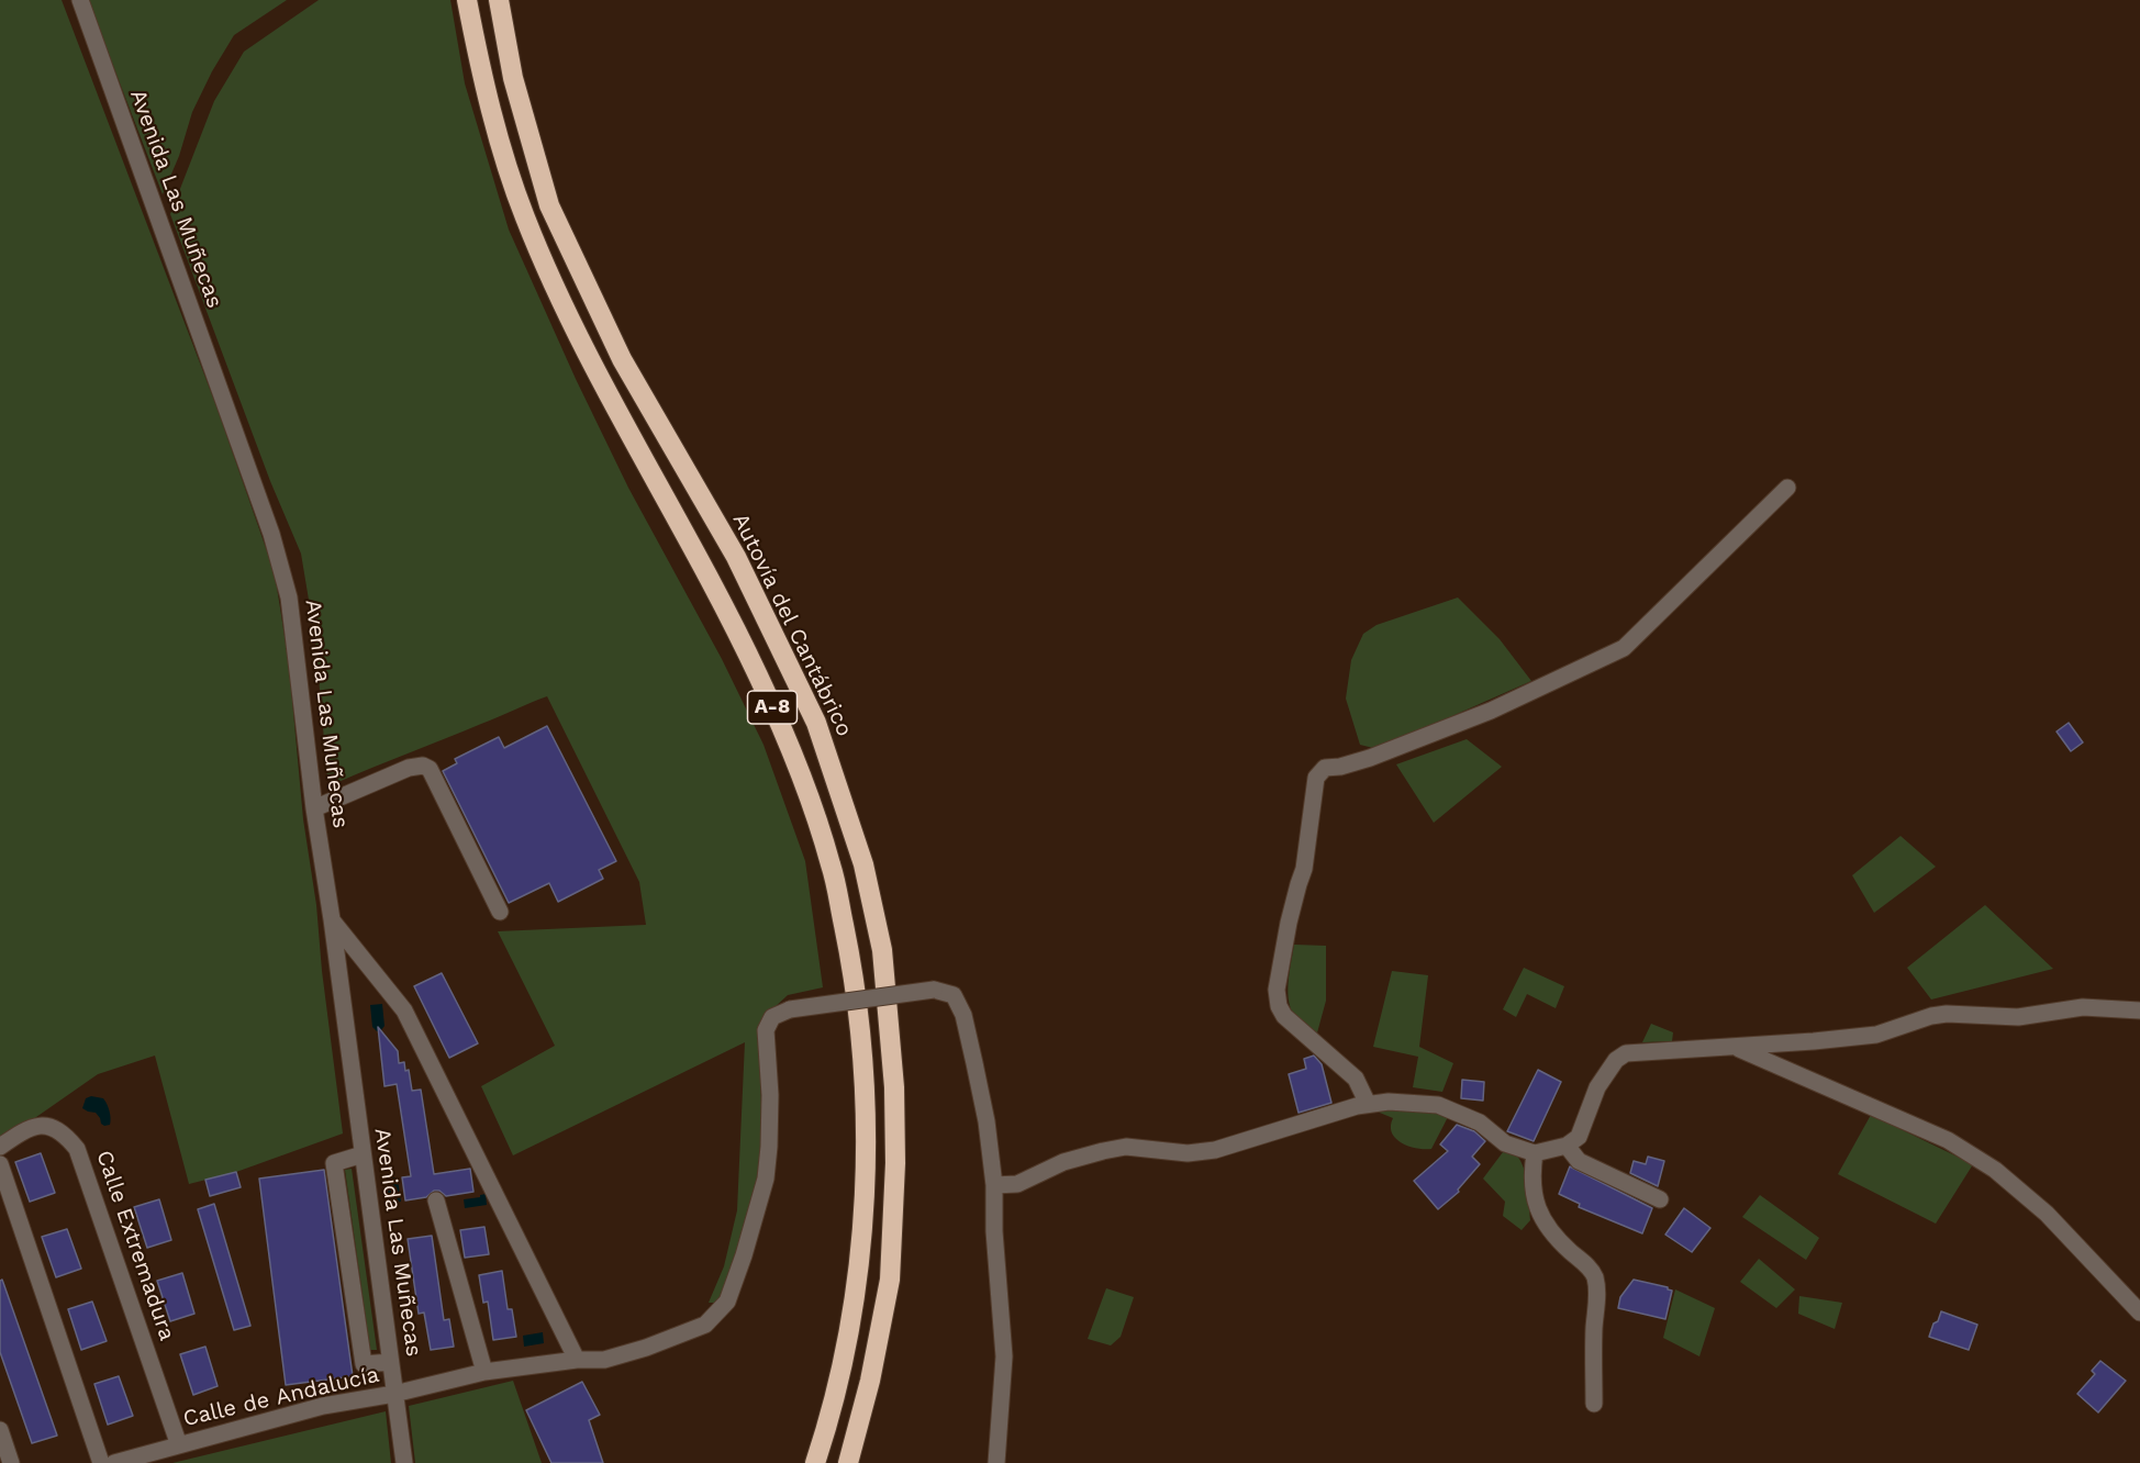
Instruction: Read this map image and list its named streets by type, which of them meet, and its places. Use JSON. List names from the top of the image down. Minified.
{"streets":{"highway":["Autovía del Cantábrico","A-8"],"street":["Avenida Las Muñecas","Calle Extremadura","Calle de Andalucía"]},"crossings":[["Avenida Las Muñecas","Calle de Andalucía"],["Calle Extremadura","Calle de Andalucía"]]}
